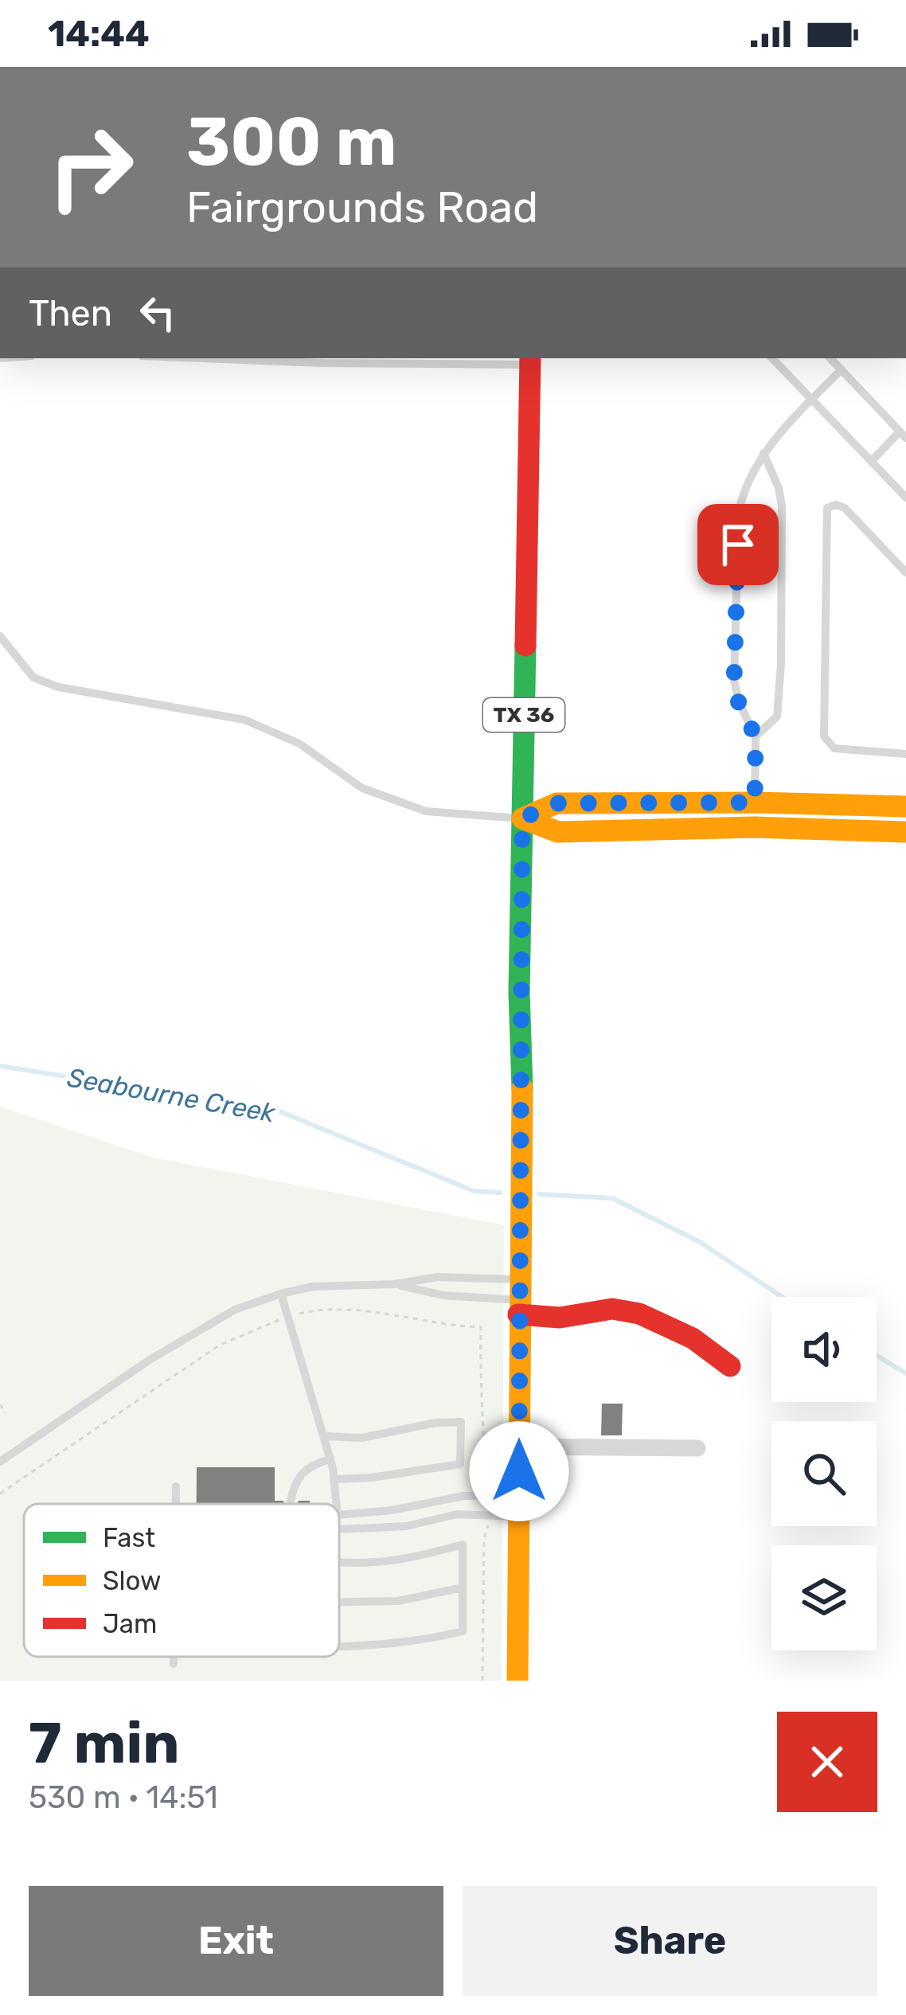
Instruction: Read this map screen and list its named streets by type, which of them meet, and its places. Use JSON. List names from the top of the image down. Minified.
{"streets":{"main road":["TX 36"]},"water":["Seabourne Creek"],"legend":["Fast","Slow","Jam"],"page":{"status":"14:44","turn":["300 m","Fairgrounds Road"],"then":"Then","heading":["7 min","530 m · 14:51"],"buttons":["Exit","Share"]}}
